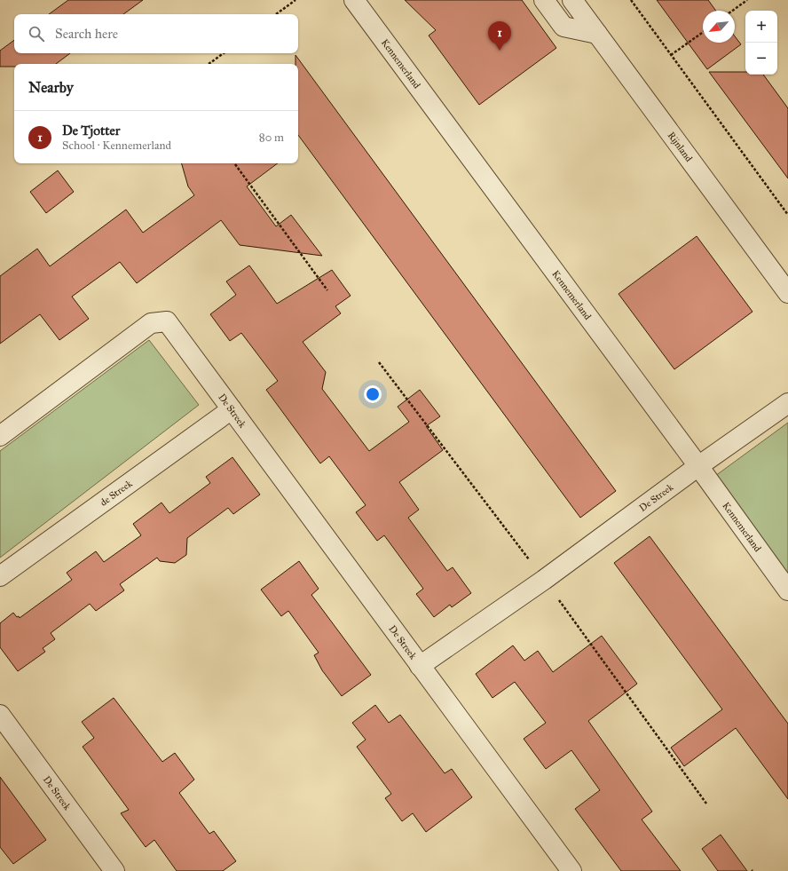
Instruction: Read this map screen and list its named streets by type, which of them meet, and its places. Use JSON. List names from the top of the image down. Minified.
{"streets":{"street":["Kennemerland","Rijnland","De Streek","de Streek"]},"crossings":[["Kennemerland","De Streek"],["De Streek","de Streek"]],"north":"bottom left","page":{"map_buttons":["+","−"],"search":"Search here","pins":"1","heading":"Nearby","list":[{"mark":"1","name":"De Tjotter","note":"School · Kennemerland","value":"80 m"}]}}
